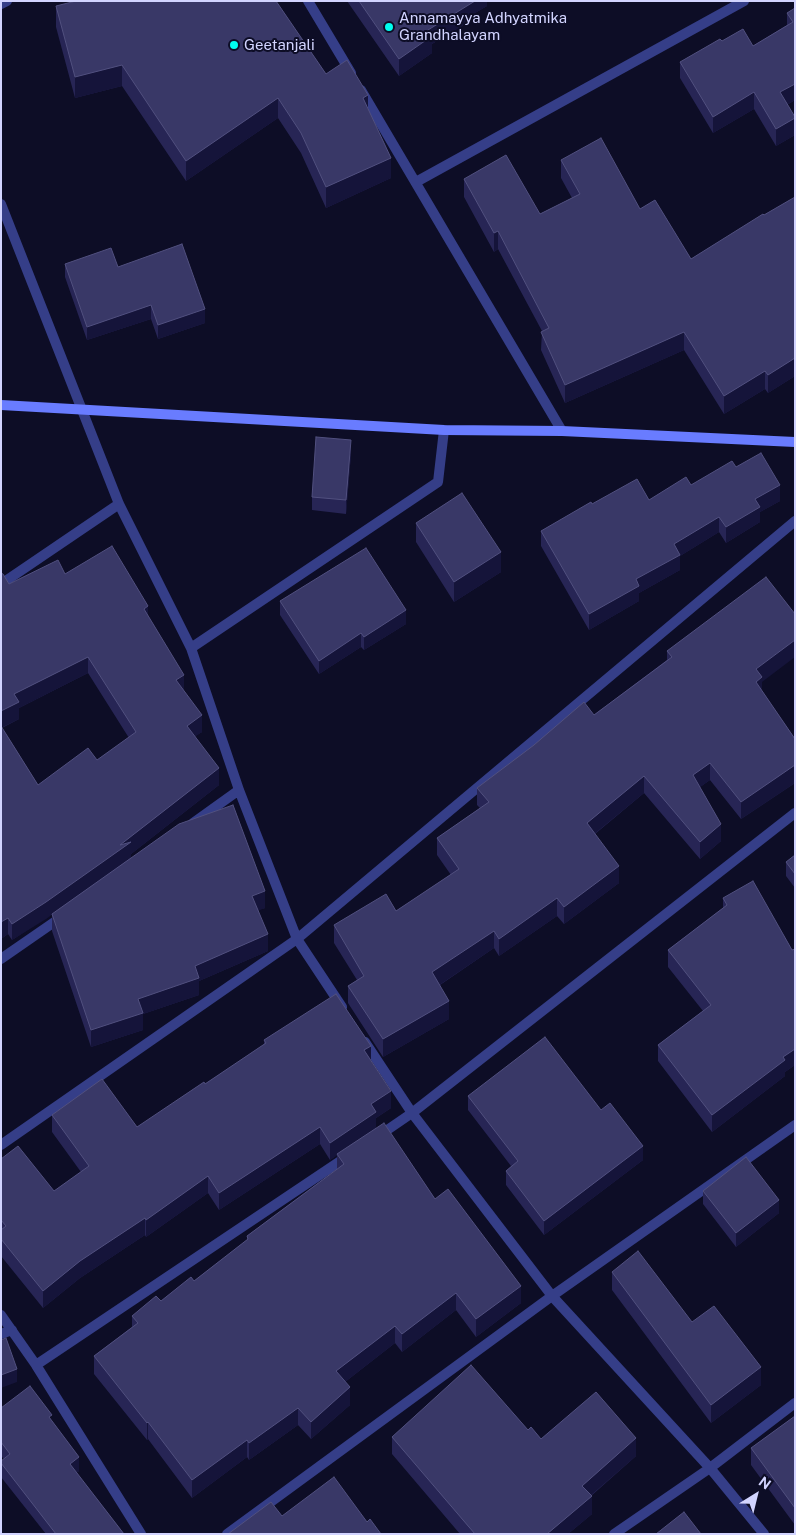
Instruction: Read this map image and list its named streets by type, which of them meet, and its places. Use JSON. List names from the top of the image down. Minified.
{"places":["Annamayya Adhyatmika Grandhalayam","Geetanjali"],"north":"top right"}
